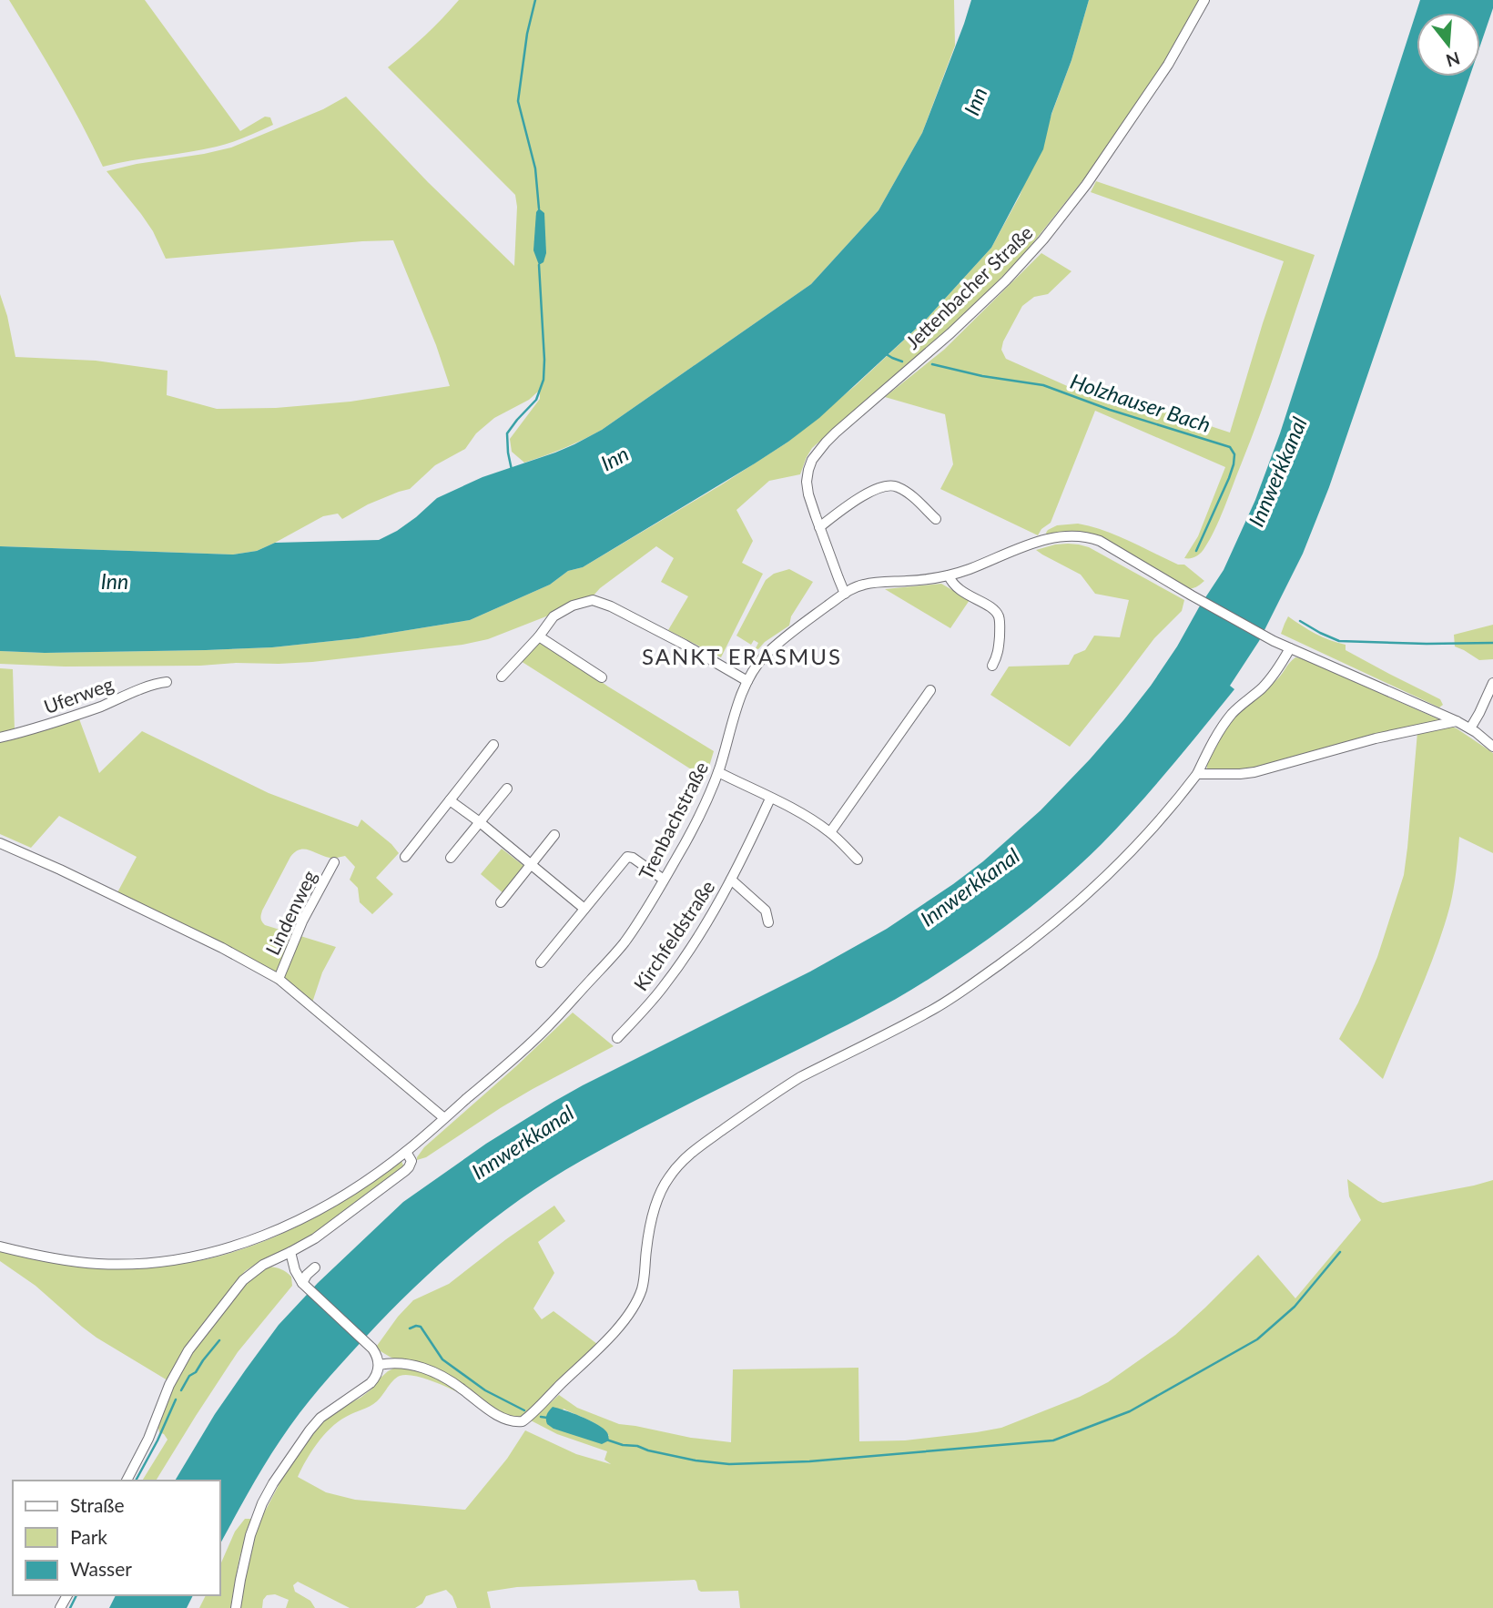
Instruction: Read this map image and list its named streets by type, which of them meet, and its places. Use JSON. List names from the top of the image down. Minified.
{"streets":{"street":["Jettenbacher Straße","Uferweg","Trenbachstraße","Lindenweg","Kirchfeldstraße"]},"crossings":[["Jettenbacher Straße","Trenbachstraße"]],"districts":["SANKT ERASMUS"],"water":["Inn","Holzhauser Bach","Innwerkkanal"],"legend":["Straße","Park","Wasser"],"north":"bottom"}
